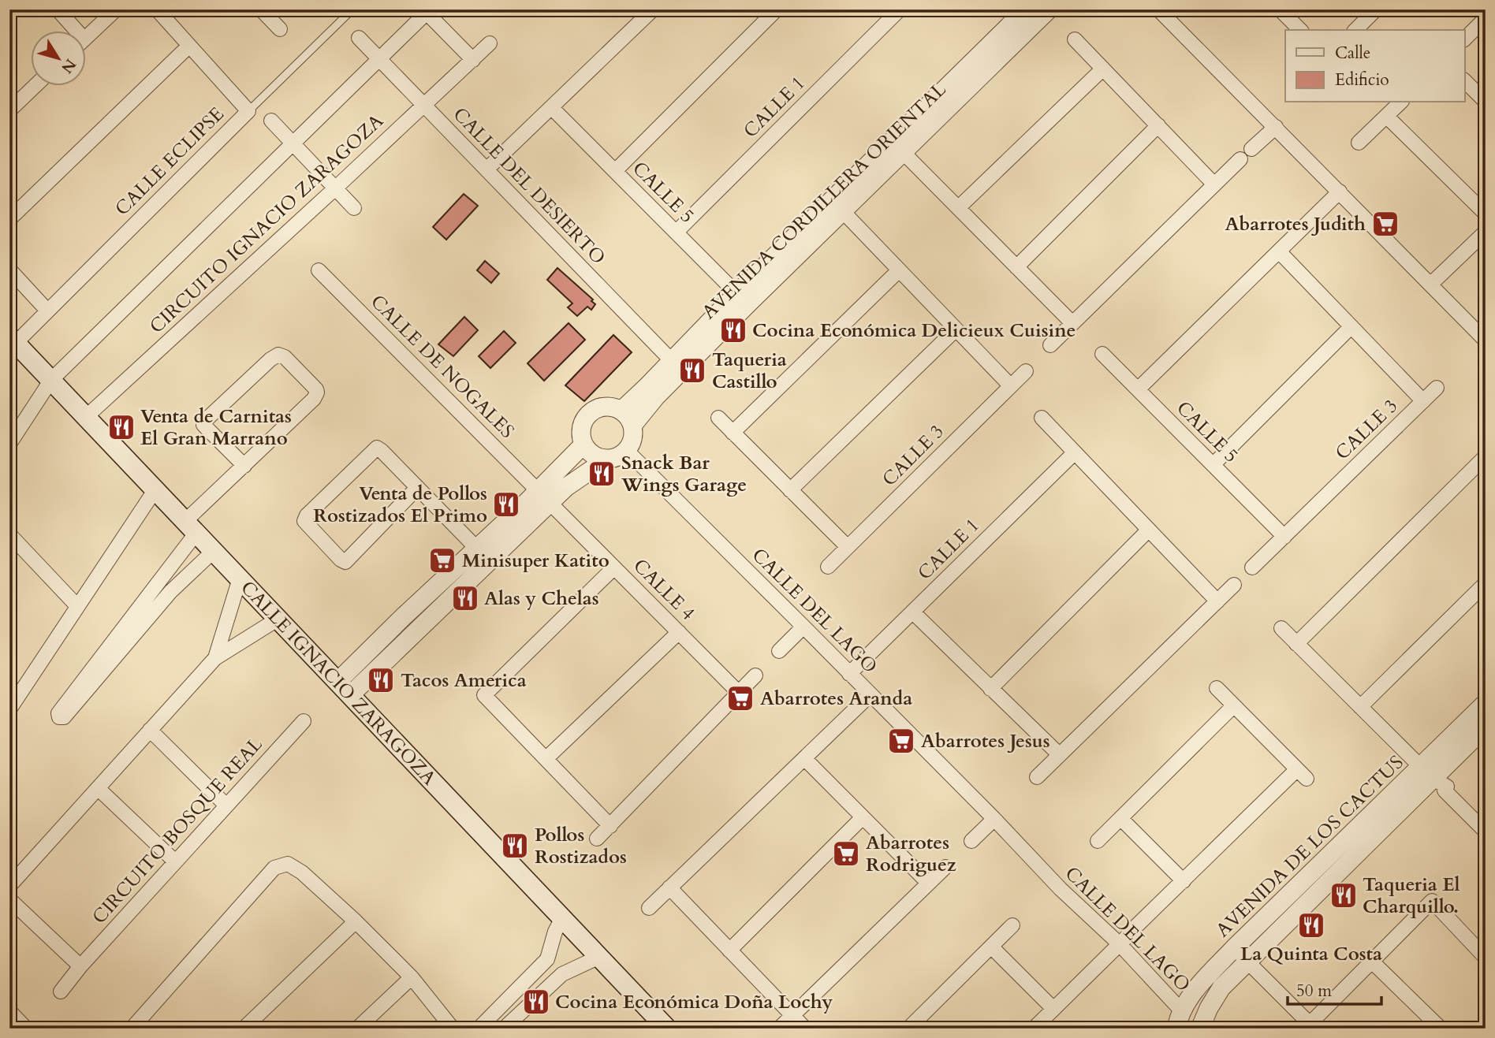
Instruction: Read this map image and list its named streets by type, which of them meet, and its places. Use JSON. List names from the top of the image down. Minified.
{"streets":{"main road":["CALLE IGNACIO ZARAGOZA"],"street":["CALLE 1","CALLE ECLIPSE","CALLE DEL DESIERTO","CALLE 5","AVENIDA CORDILLERA ORIENTAL","CIRCUITO IGNACIO ZARAGOZA","CALLE DE NOGALES","CALLE 3","CALLE 4","CALLE DEL LAGO","CIRCUITO BOSQUE REAL","AVENIDA DE LOS CACTUS"]},"crossings":[["CALLE 1","CALLE 5"],["CALLE 1","CALLE DEL LAGO"],["CALLE ECLIPSE","CALLE IGNACIO ZARAGOZA"],["CALLE DEL DESIERTO","AVENIDA CORDILLERA ORIENTAL"],["CALLE DEL DESIERTO","CIRCUITO IGNACIO ZARAGOZA"],["CALLE 5","AVENIDA CORDILLERA ORIENTAL"],["CALLE 5","CALLE 3"],["AVENIDA CORDILLERA ORIENTAL","CALLE DEL LAGO"],["CIRCUITO IGNACIO ZARAGOZA","CALLE IGNACIO ZARAGOZA"],["CALLE DE NOGALES","CALLE 4"],["CALLE DEL LAGO","AVENIDA DE LOS CACTUS"]],"places":{"supermarket":["Abarrotes Judith","Minisuper Katito","Abarrotes Aranda","Abarrotes Jesus","Abarrotes Rodriguez"],"restaurant":["Cocina Económica Delicieux Cuisine","Taqueria Castillo","Venta de Carnitas El Gran Marrano","Snack Bar Wings Garage","Venta de Pollos Rostizados El Primo","Alas y Chelas","Tacos America","Pollos Rostizados","Taqueria El Charquillo.","La Quinta Costa","Cocina Económica Doña Lochy"]},"legend":["Calle","Edificio"],"scale_bar":"50 m","north":"bottom right"}
